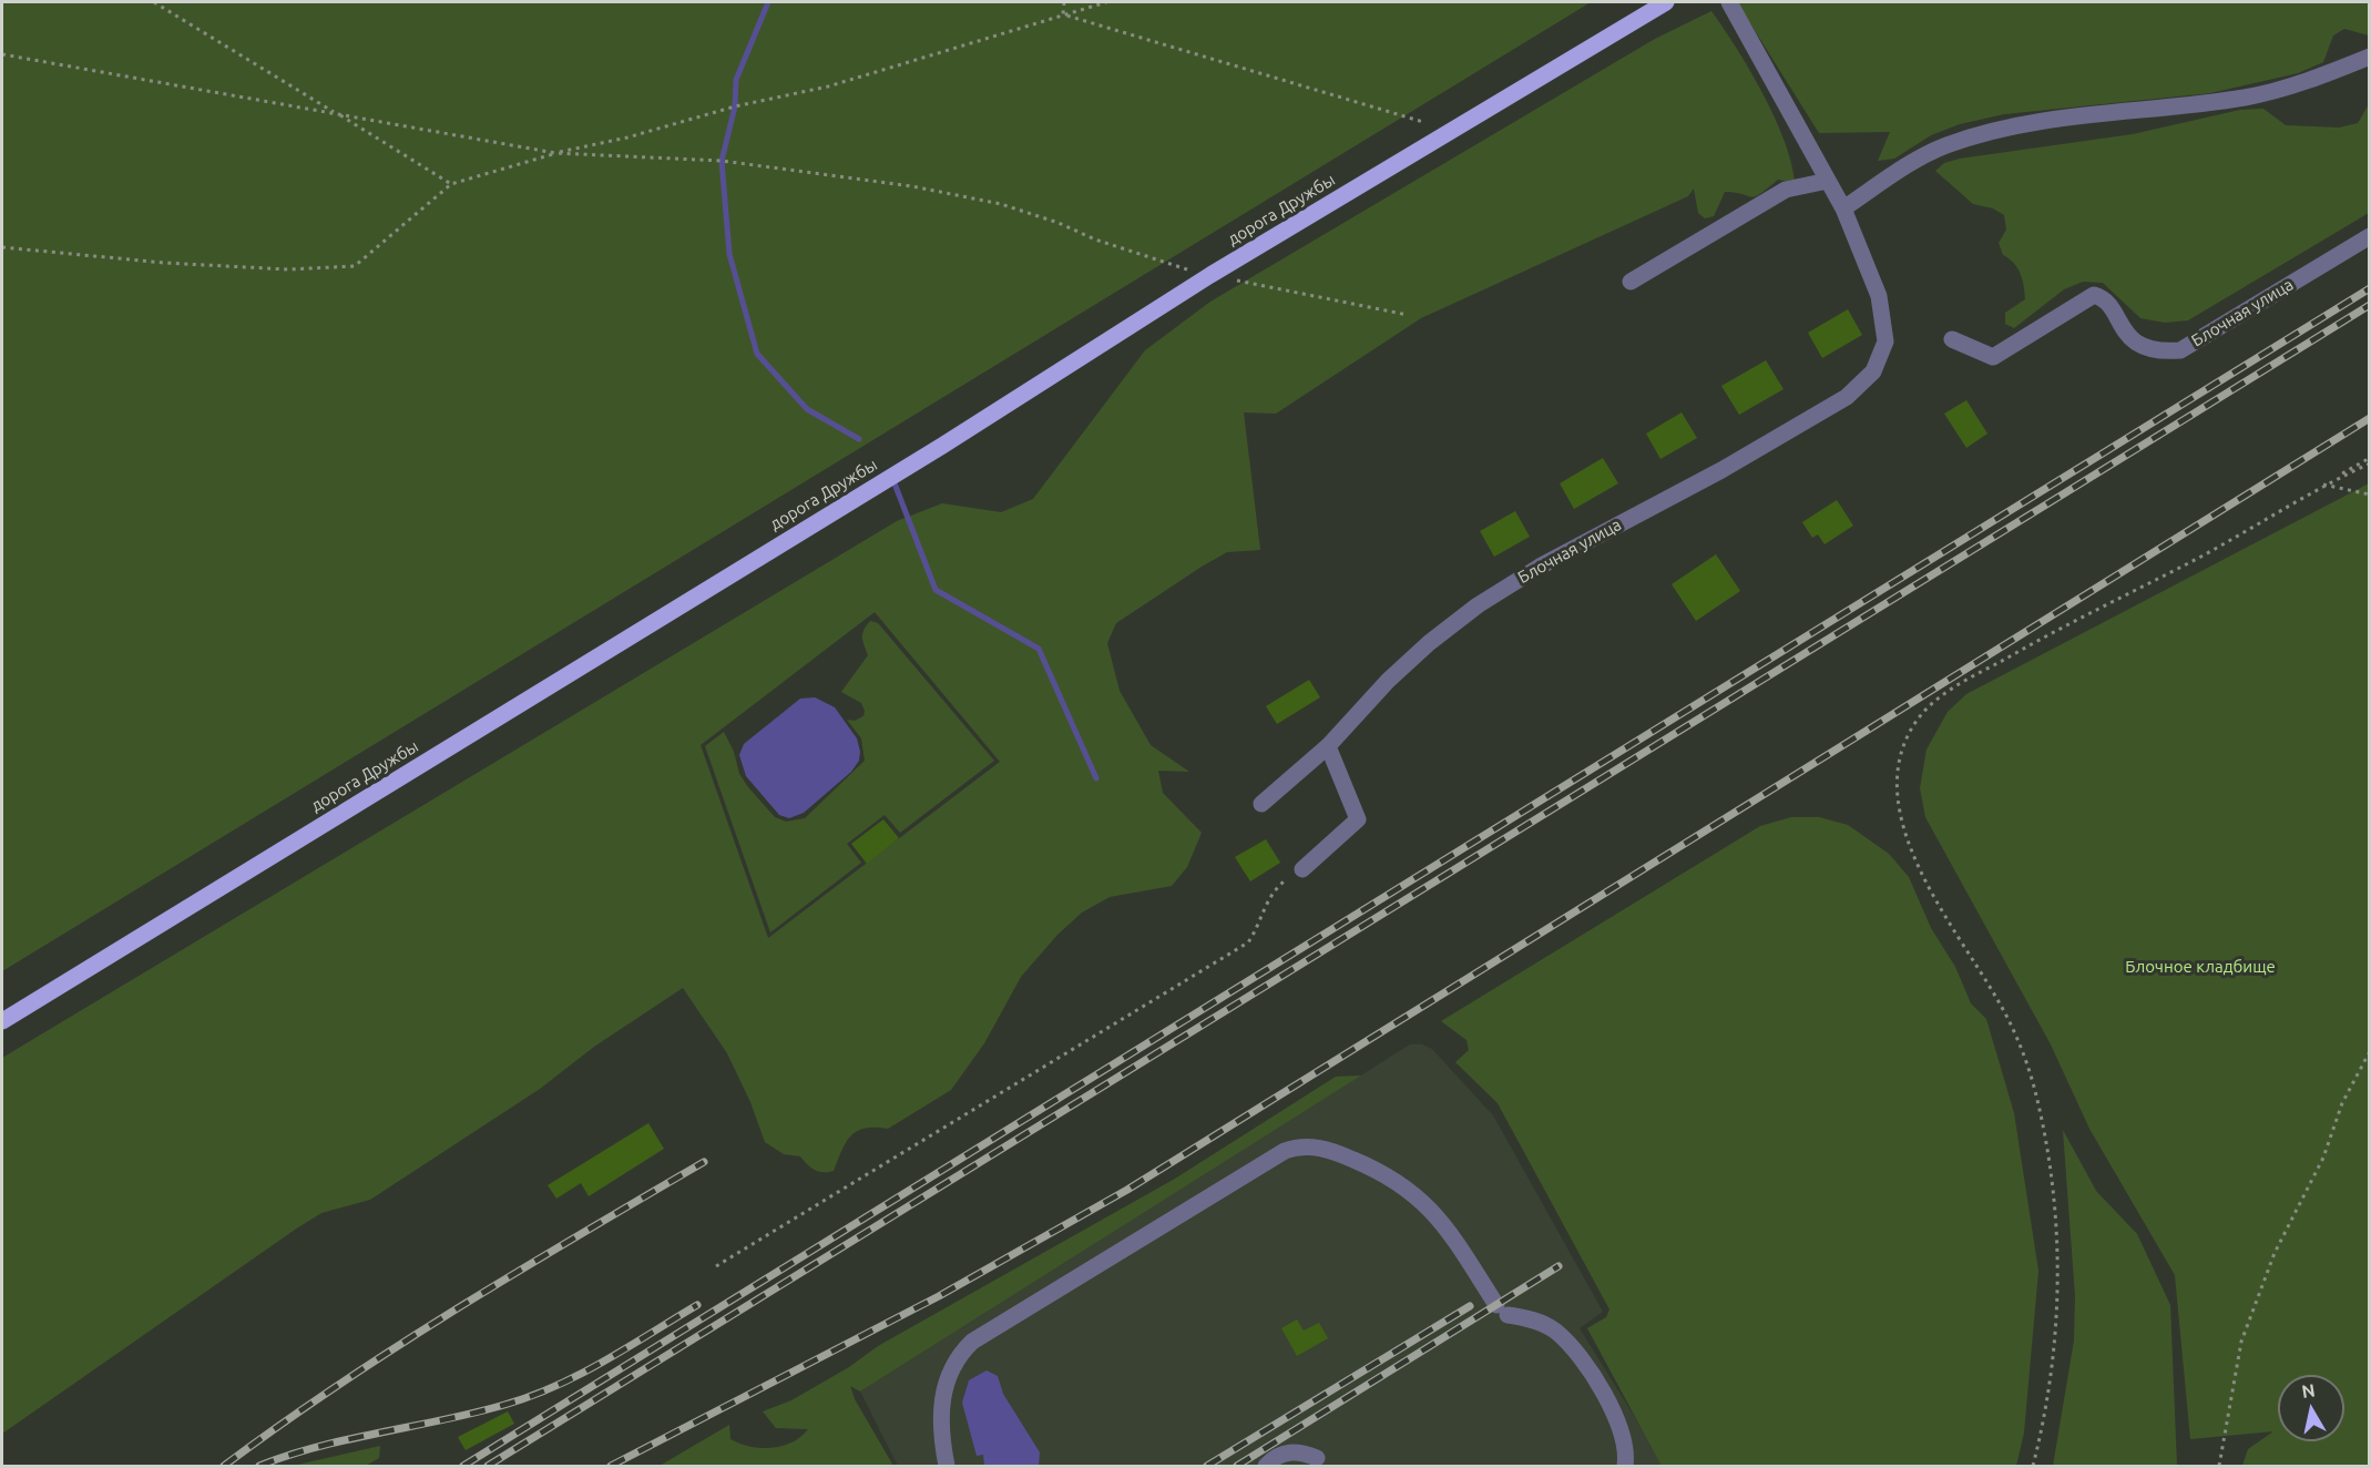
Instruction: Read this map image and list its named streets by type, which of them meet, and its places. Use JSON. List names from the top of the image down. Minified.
{"streets":{"main road":["дорога Дружбы"],"street":["Блочная улица"]},"parks":["Блочное кладбище"],"north":"top"}
